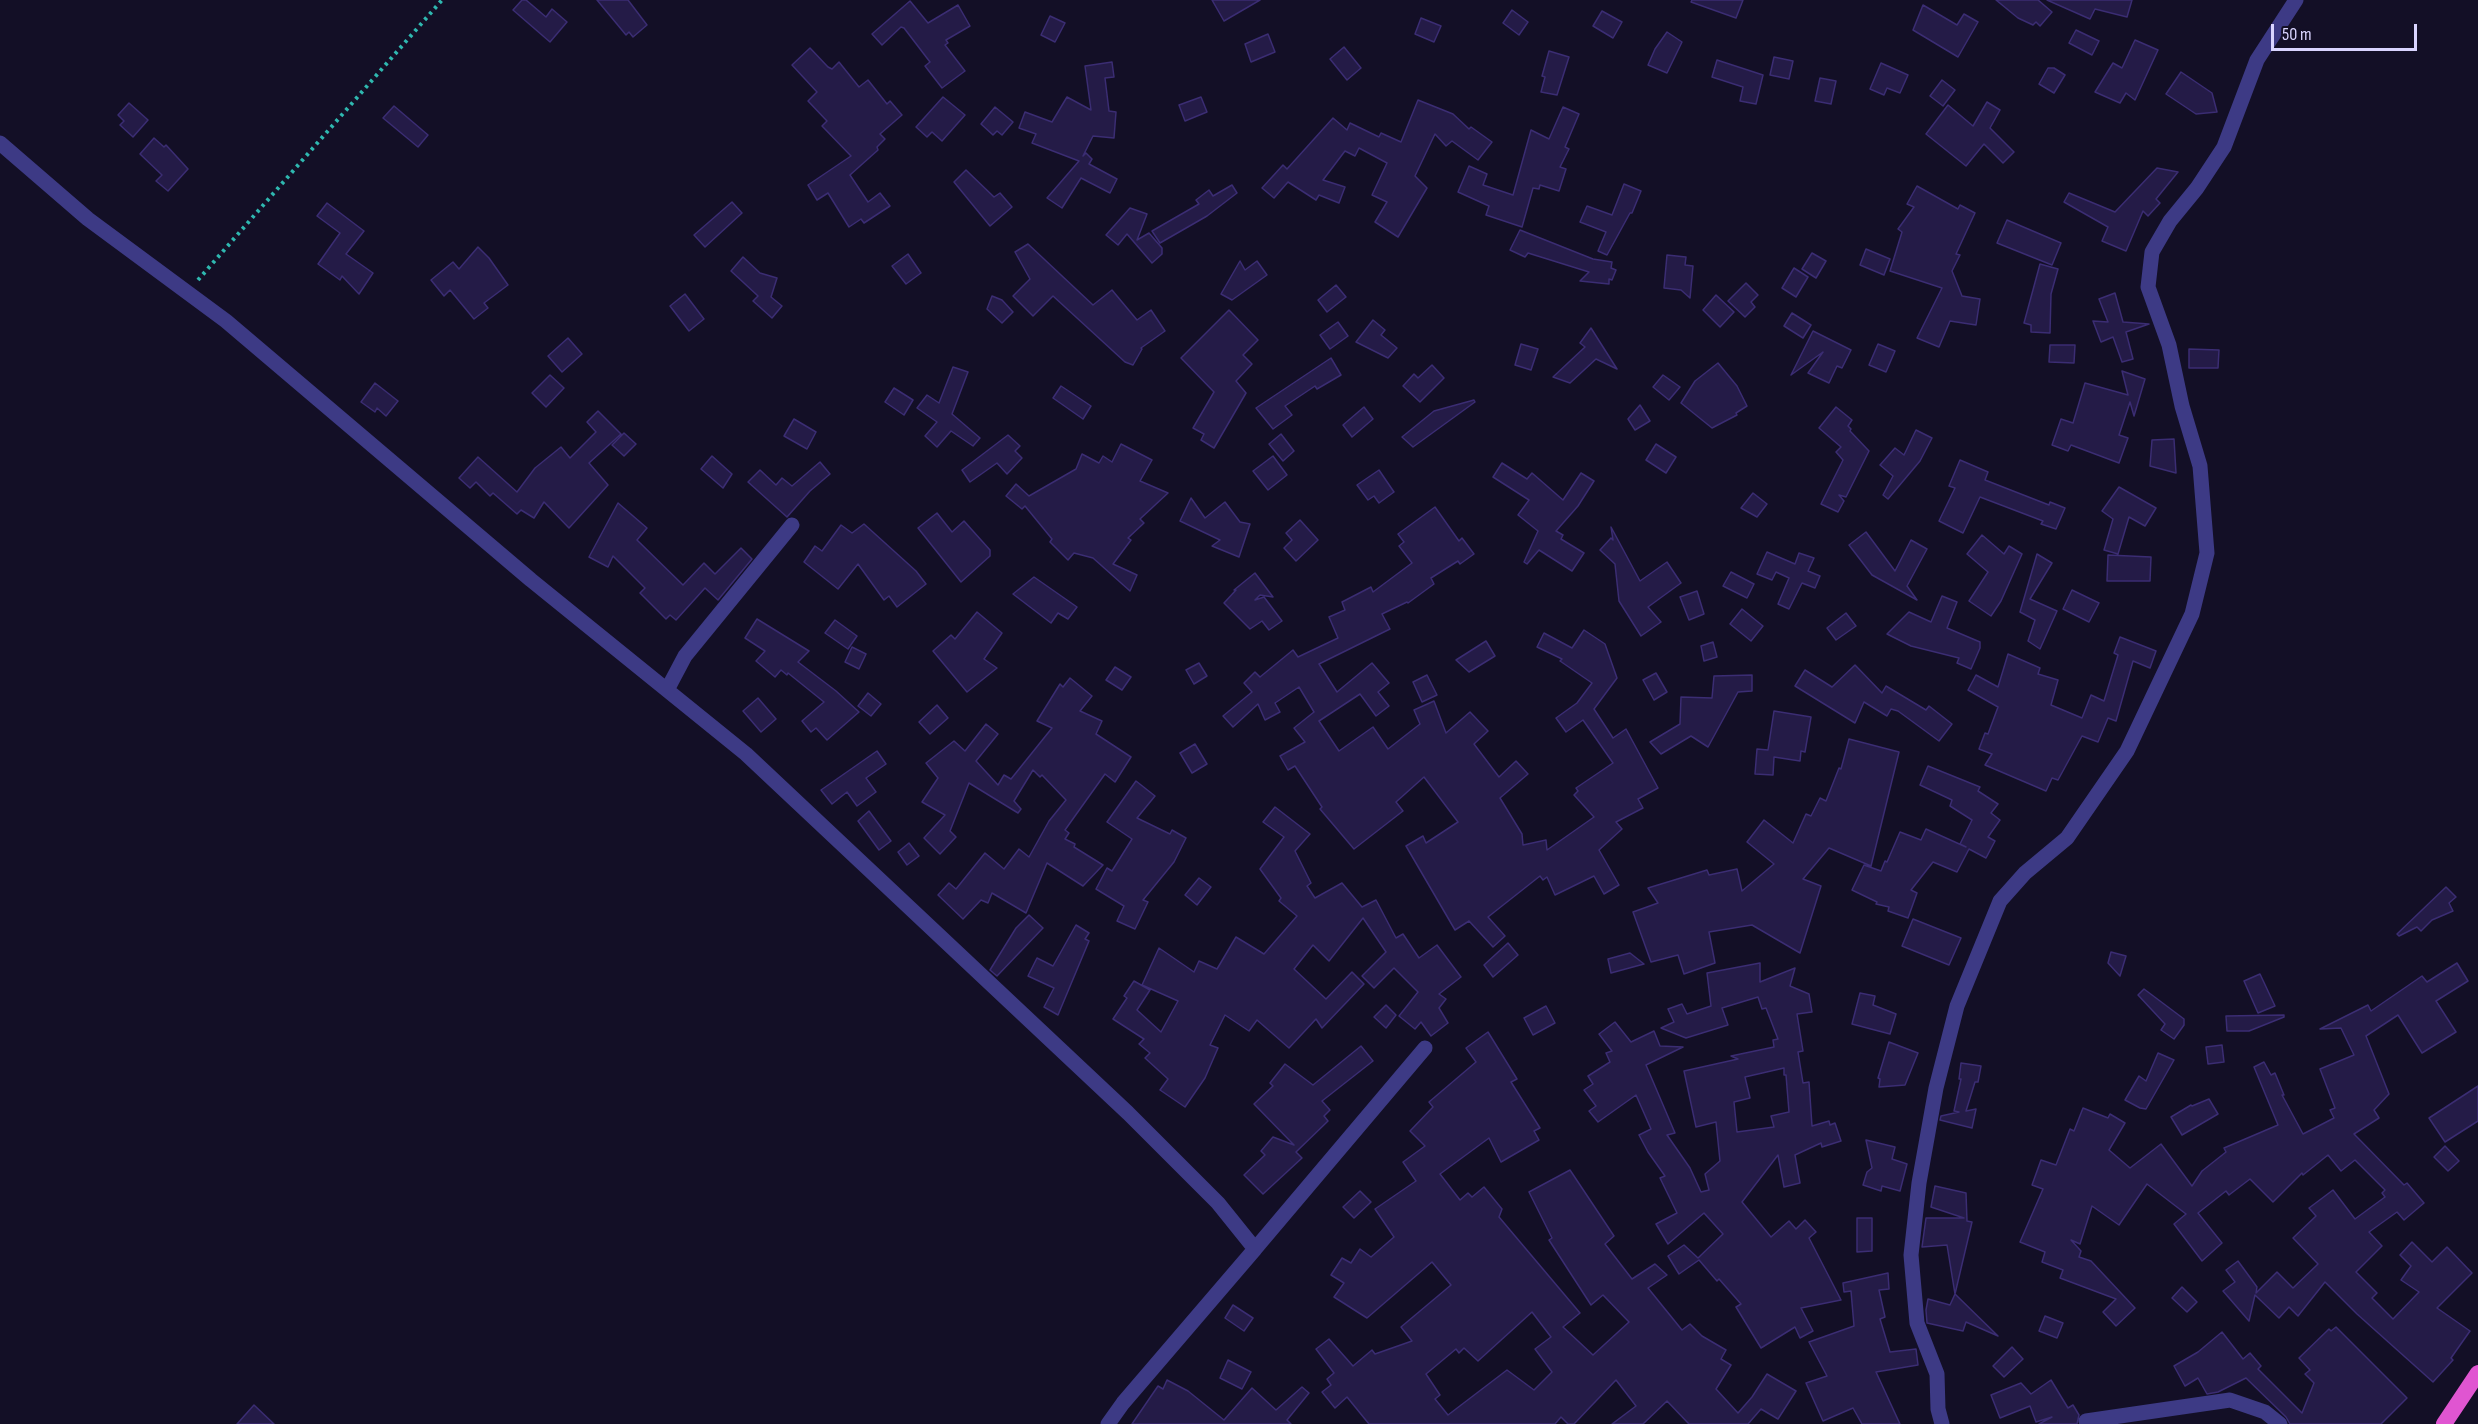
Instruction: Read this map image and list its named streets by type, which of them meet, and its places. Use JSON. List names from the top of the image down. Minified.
{"scale_bar":"50 m"}
